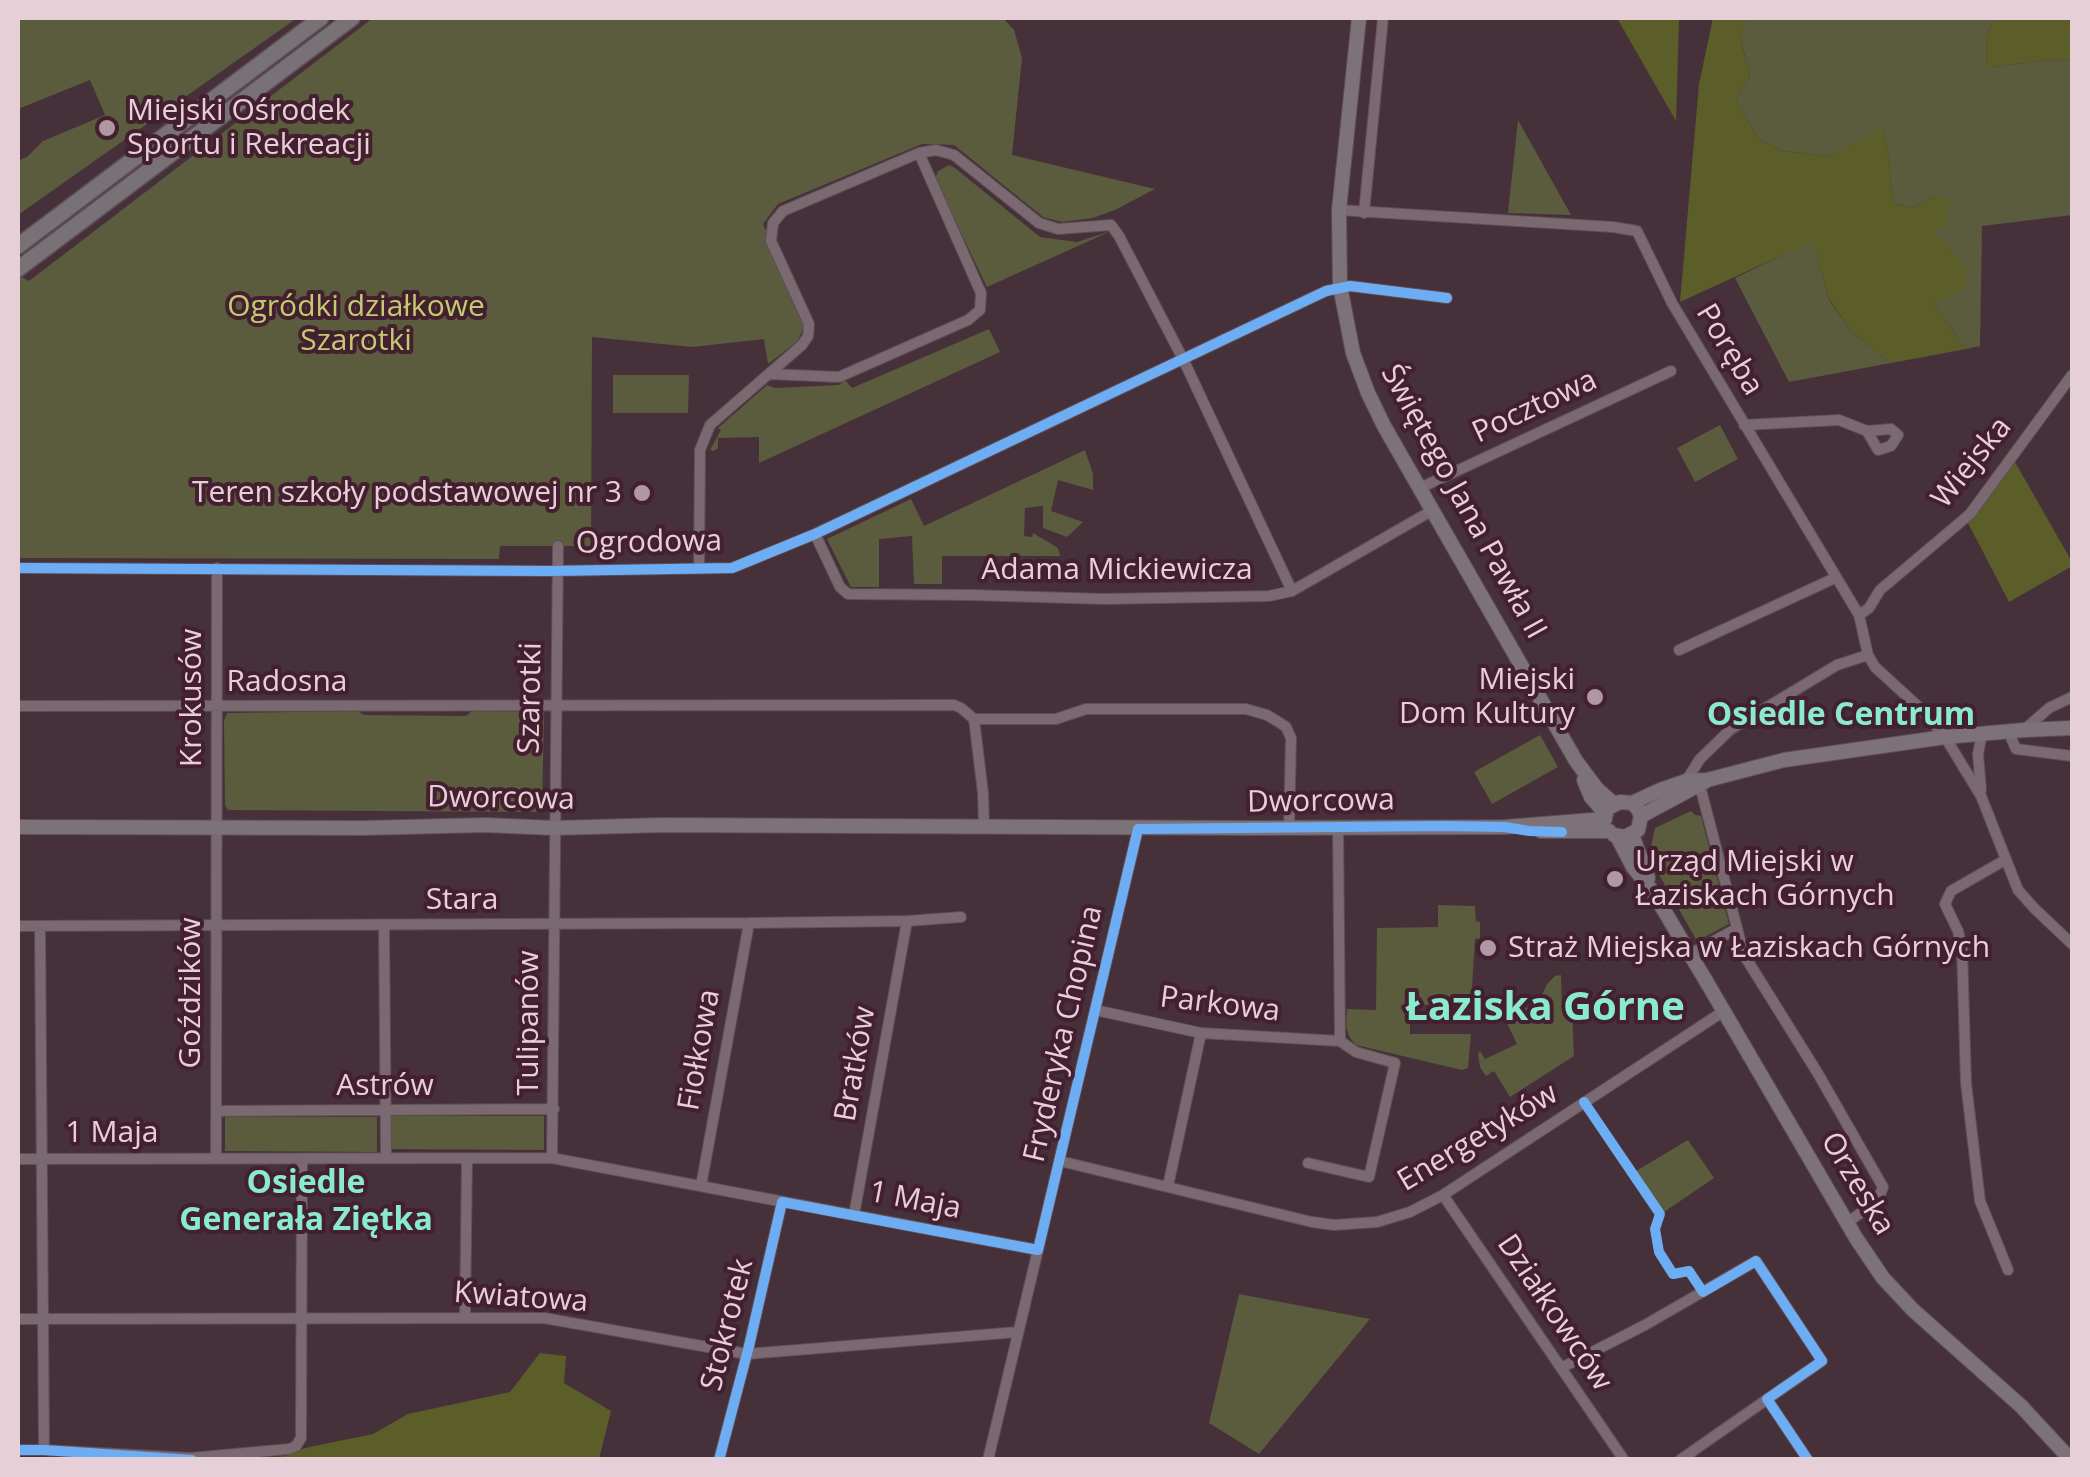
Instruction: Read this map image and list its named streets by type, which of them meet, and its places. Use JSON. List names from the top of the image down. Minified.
{"streets":{"street":["Poręba","Pocztowa","Wiejska","Świętego Jana Pawła II","Ogrodowa","Adama Mickiewicza","Radosna","Krokusów","Szarotki","Dworcowa","Stara","Goździków","Parkowa","Tulipanów","Fryderyka Chopina","Fiołkowa","Bratków","Astrów","1 Maja","Energetyków","Orzeska","Kwiatowa","Działkowców","Stokrotek"]},"crossings":[["Poręba","Wiejska"],["Poręba","Świętego Jana Pawła II"],["Pocztowa","Świętego Jana Pawła II"],["Świętego Jana Pawła II","Ogrodowa"],["Świętego Jana Pawła II","Adama Mickiewicza"],["Świętego Jana Pawła II","Dworcowa"],["Świętego Jana Pawła II","Orzeska"],["Ogrodowa","Adama Mickiewicza"],["Ogrodowa","Krokusów"],["Ogrodowa","Szarotki"],["Radosna","Krokusów"],["Radosna","Szarotki"],["Radosna","Dworcowa"],["Krokusów","Dworcowa"],["Krokusów","Goździków"],["Szarotki","Dworcowa"],["Szarotki","Tulipanów"],["Dworcowa","Goździków"],["Dworcowa","Tulipanów"],["Dworcowa","Fryderyka Chopina"],["Dworcowa","Orzeska"],["Stara","Goździków"],["Stara","Tulipanów"],["Stara","Fiołkowa"],["Stara","Bratków"],["Goździków","Astrów"],["Goździków","1 Maja"],["Parkowa","Fryderyka Chopina"],["Tulipanów","Astrów"],["Tulipanów","1 Maja"],["Fryderyka Chopina","1 Maja"],["Fryderyka Chopina","Energetyków"],["Fryderyka Chopina","Kwiatowa"],["Fiołkowa","1 Maja"],["Bratków","1 Maja"],["1 Maja","Stokrotek"],["Energetyków","Orzeska"],["Energetyków","Działkowców"],["Kwiatowa","Stokrotek"]],"districts":["Osiedle Centrum","Łaziska Górne","Osiedle Generała Ziętka"],"parks":["Ogródki działkowe Szarotki"],"places":["Miejski Ośrodek Sportu i Rekreacji","Teren szkoły podstawowej nr 3","Miejski Dom Kultury","Urząd Miejski w Łaziskach Górnych","Straż Miejska w Łaziskach Górnych"]}
